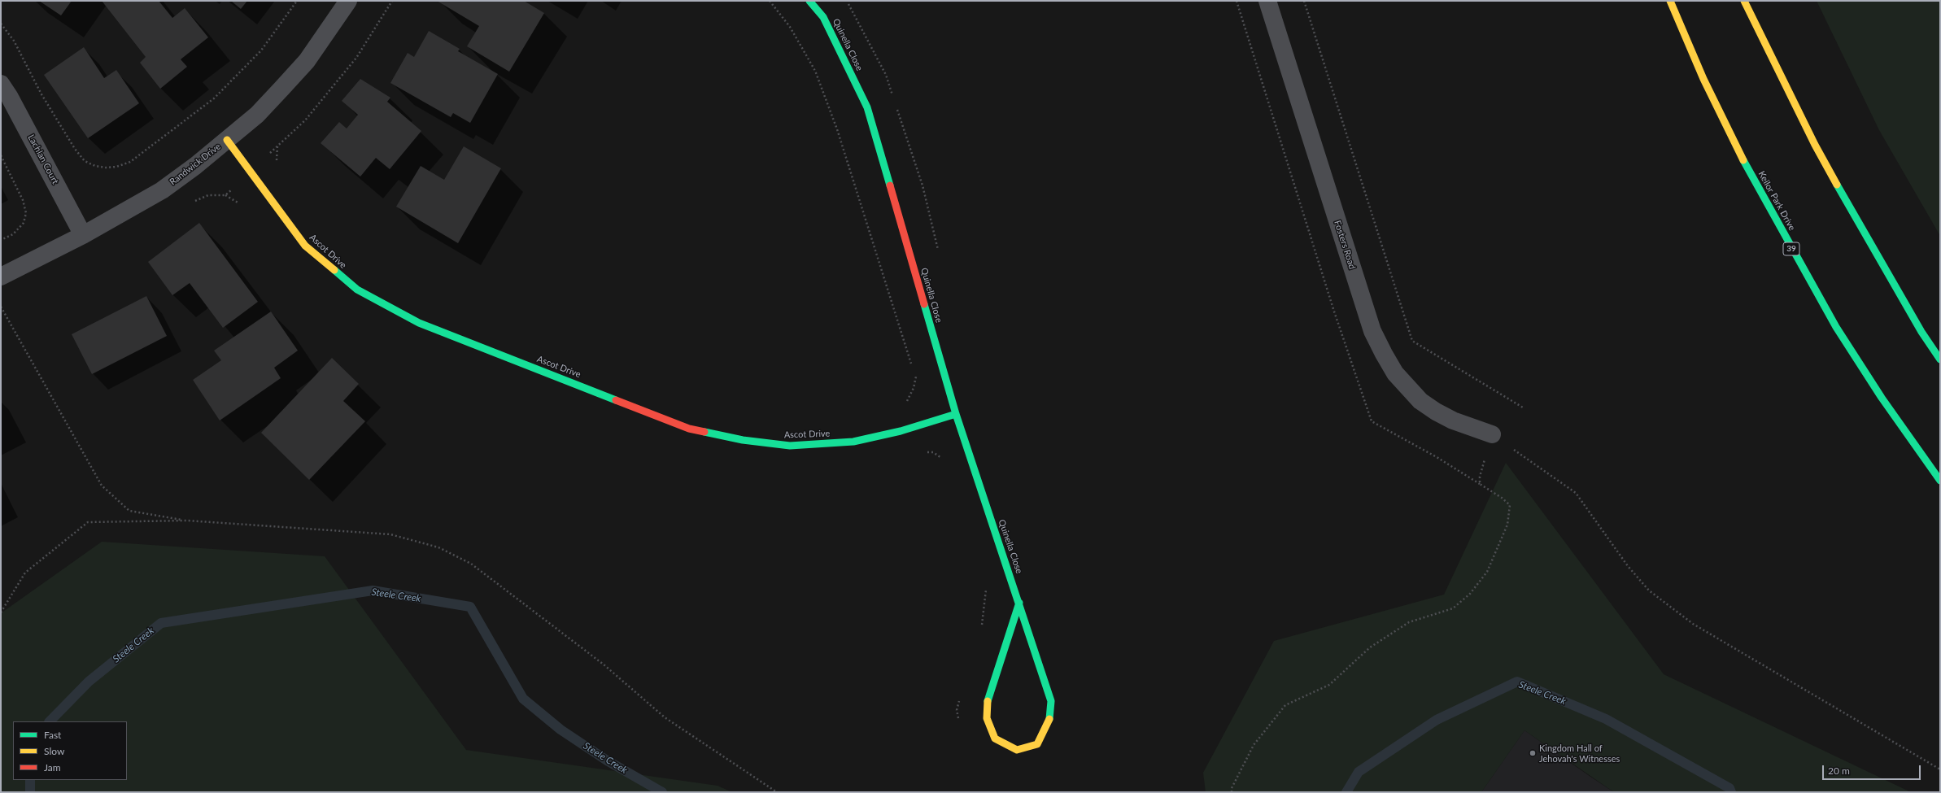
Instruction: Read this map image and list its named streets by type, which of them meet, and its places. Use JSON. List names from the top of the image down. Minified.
{"streets":{"street":["Quinella Close","Lachlan Court","Randwick Drive","Keilor Park Drive","Fosters Road","39","Ascot Drive"]},"crossings":[["Quinella Close","Ascot Drive"],["Lachlan Court","Randwick Drive"],["Randwick Drive","Ascot Drive"]],"water":["Steele Creek"],"places":["Kingdom Hall of Jehovah's Witnesses"],"legend":["Fast","Slow","Jam"],"scale_bar":"20 m"}
